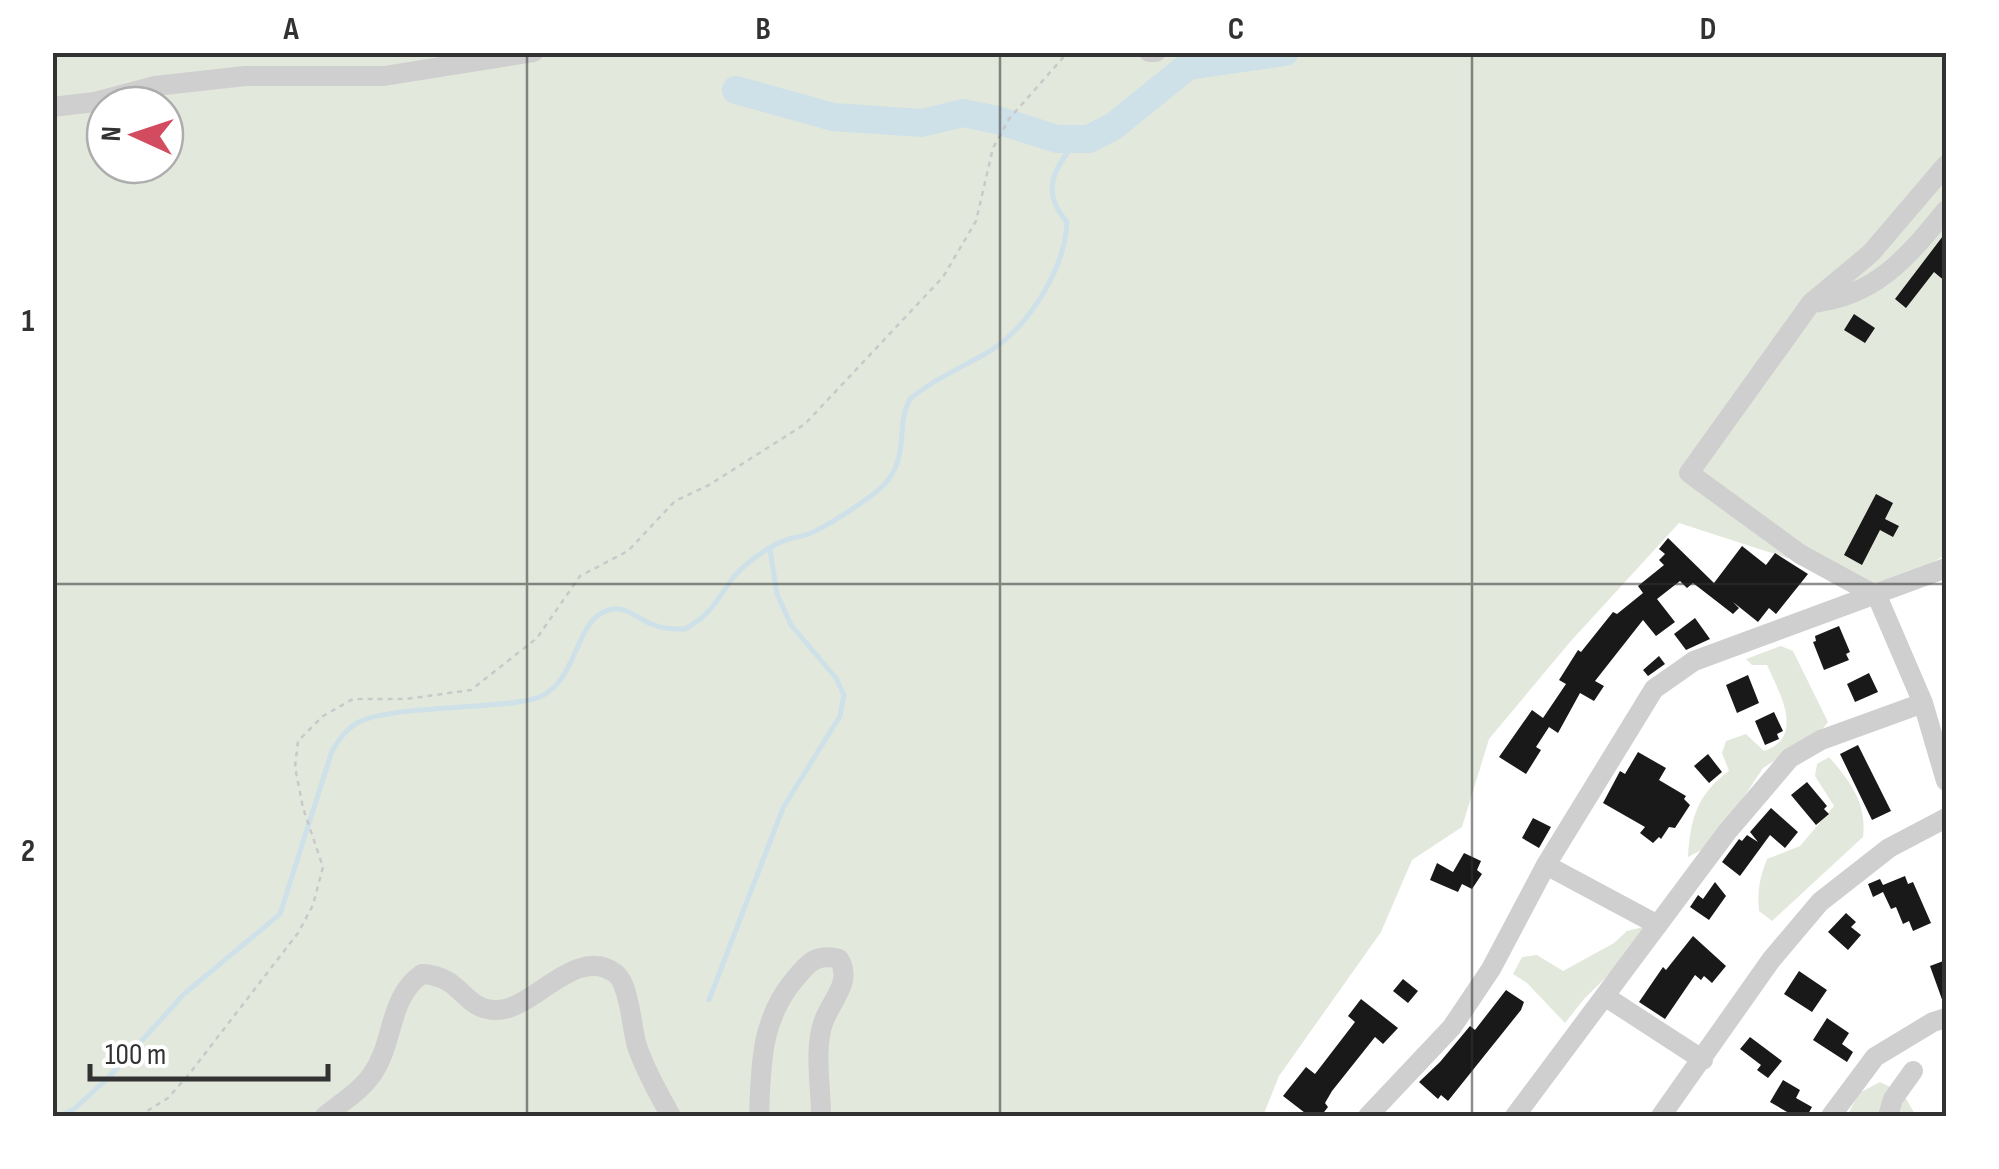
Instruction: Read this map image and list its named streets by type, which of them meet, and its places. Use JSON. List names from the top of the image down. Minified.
{"scale_bar":"100 m","north":"left","grid":{"columns":["A","B","C","D"],"rows":["1","2"]}}
